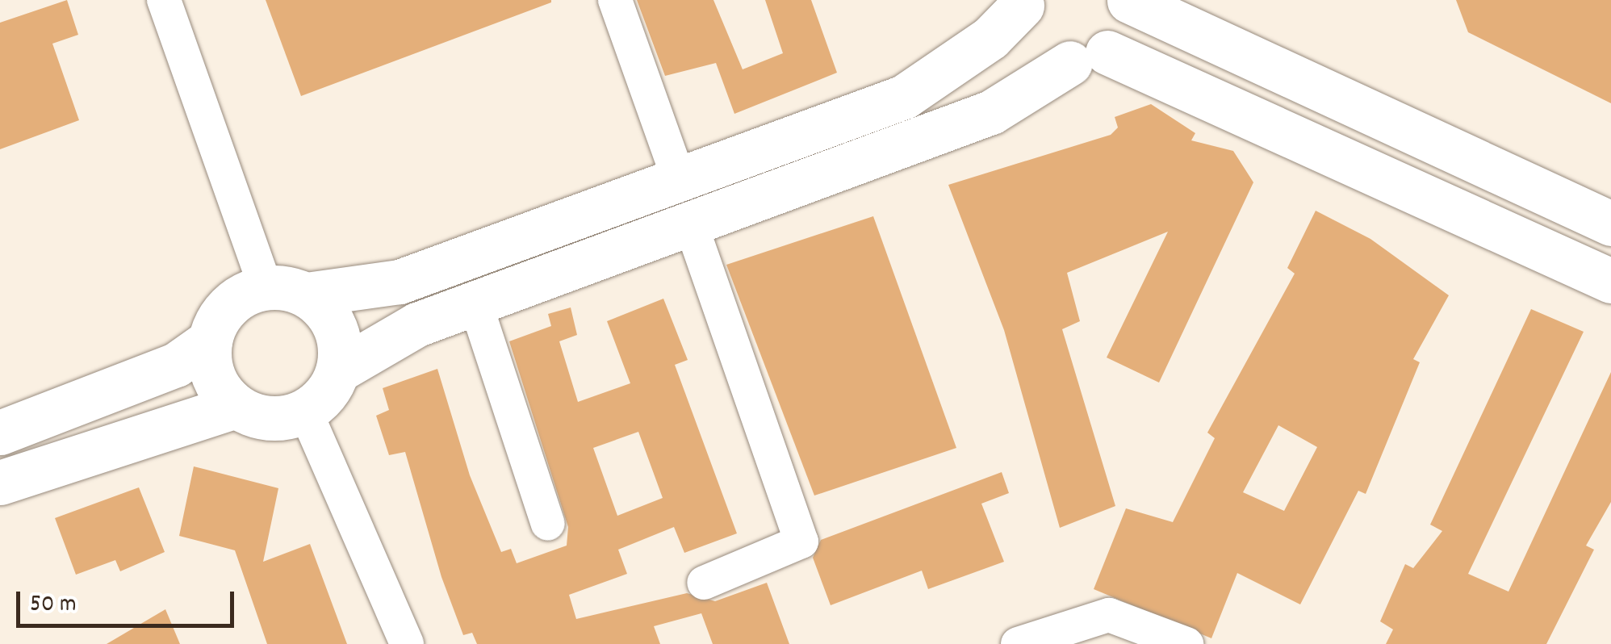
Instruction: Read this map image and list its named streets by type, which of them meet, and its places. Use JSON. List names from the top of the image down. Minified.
{"scale_bar":"50 m"}
